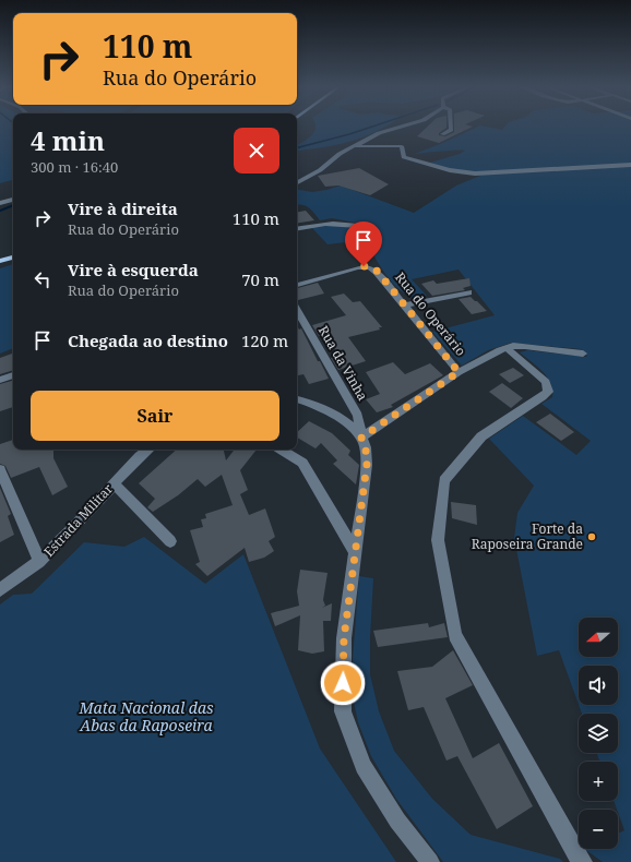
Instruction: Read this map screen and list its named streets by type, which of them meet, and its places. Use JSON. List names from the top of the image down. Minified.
{"streets":{"street":["Rua do Operário","Rua da Vinha","Estrada Militar"]},"crossings":[["Rua do Operário","Rua da Vinha"]],"parks":["Mata Nacional das Abas da Raposeira"],"places":["Forte da Raposeira Grande"],"north":"left","page":{"turn":["110 m","Rua do Operário"],"heading":["4 min","300 m · 16:40"],"list":[{"name":"Vire à direita","note":"Rua do Operário","value":"110 m"},{"name":"Vire à esquerda","note":"Rua do Operário","value":"70 m"},{"name":"Chegada ao destino","value":"120 m"}],"buttons":"Sair","map_buttons":["+","−"]}}
